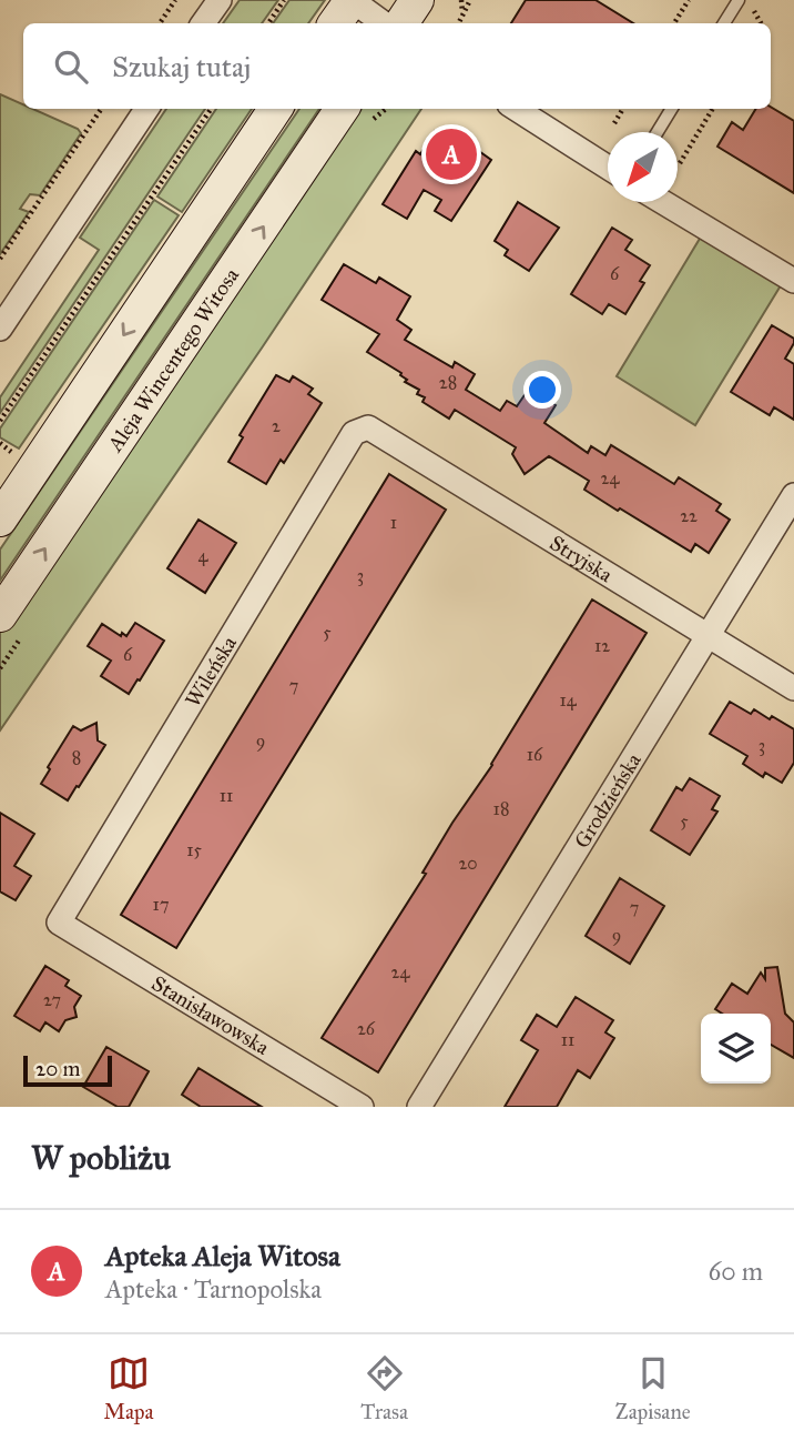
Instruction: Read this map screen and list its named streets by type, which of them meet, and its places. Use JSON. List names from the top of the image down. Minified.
{"streets":{"street":["Aleja Wincentego Witosa","Stryjska","Wileńska","Grodzieńska","Stanisławowska"]},"crossings":[["Stryjska","Wileńska"],["Stryjska","Grodzieńska"],["Wileńska","Stanisławowska"]],"house_numbers":["6","28","2","24","22","1","4","3","5","12","6","7","14","9","3","16","8","11","18","5","15","20","17","7","9","24","27","26","11"],"scale_bar":"20 m","north":"bottom left","page":{"search":"Szukaj tutaj","pins":"A","scale":"20 m","heading":"W pobliżu","list":[{"mark":"A","name":"Apteka Aleja Witosa","note":"Apteka · Tarnopolska","value":"60 m"}],"nav":["Mapa","Trasa","Zapisane"]}}
